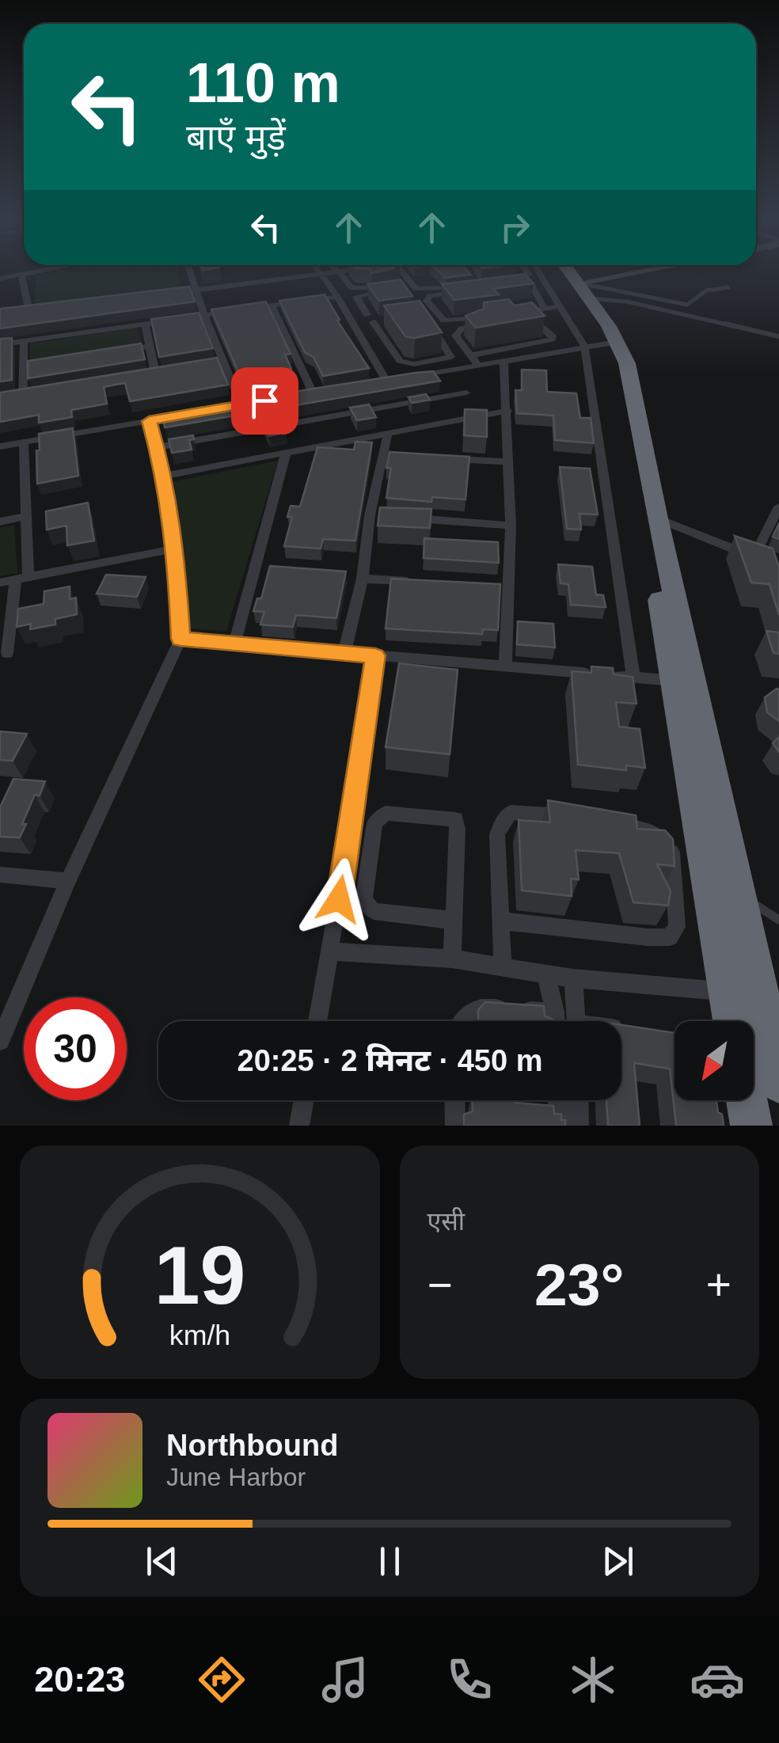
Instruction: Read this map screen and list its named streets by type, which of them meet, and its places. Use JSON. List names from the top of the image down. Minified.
{"north":"bottom left","page":{"turn":["110 m","बाएँ मुड़ें"],"limit":"30","trip":"20:25 · 2 मिनट · 450 m","tile":"एसी","heat":["−","23°","+"],"song":["Northbound","June Harbor"],"tabs":"20:23","gauge":["19","km/h"]}}
